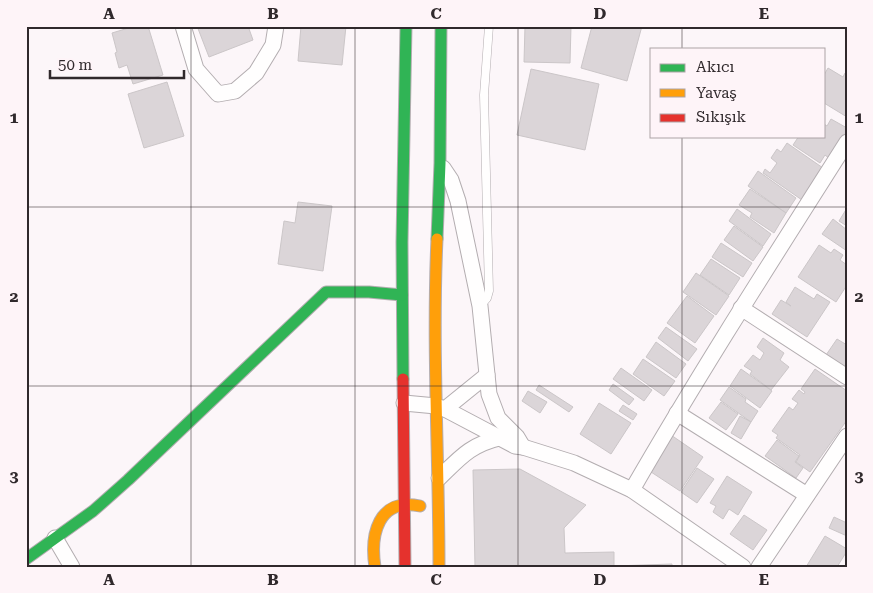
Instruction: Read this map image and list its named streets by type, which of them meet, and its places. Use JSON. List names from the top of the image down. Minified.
{"legend":["Akıcı","Yavaş","Sıkışık"],"scale_bar":"50 m","grid":{"columns":["A","B","C","D","E"],"rows":["1","2","3"]}}
